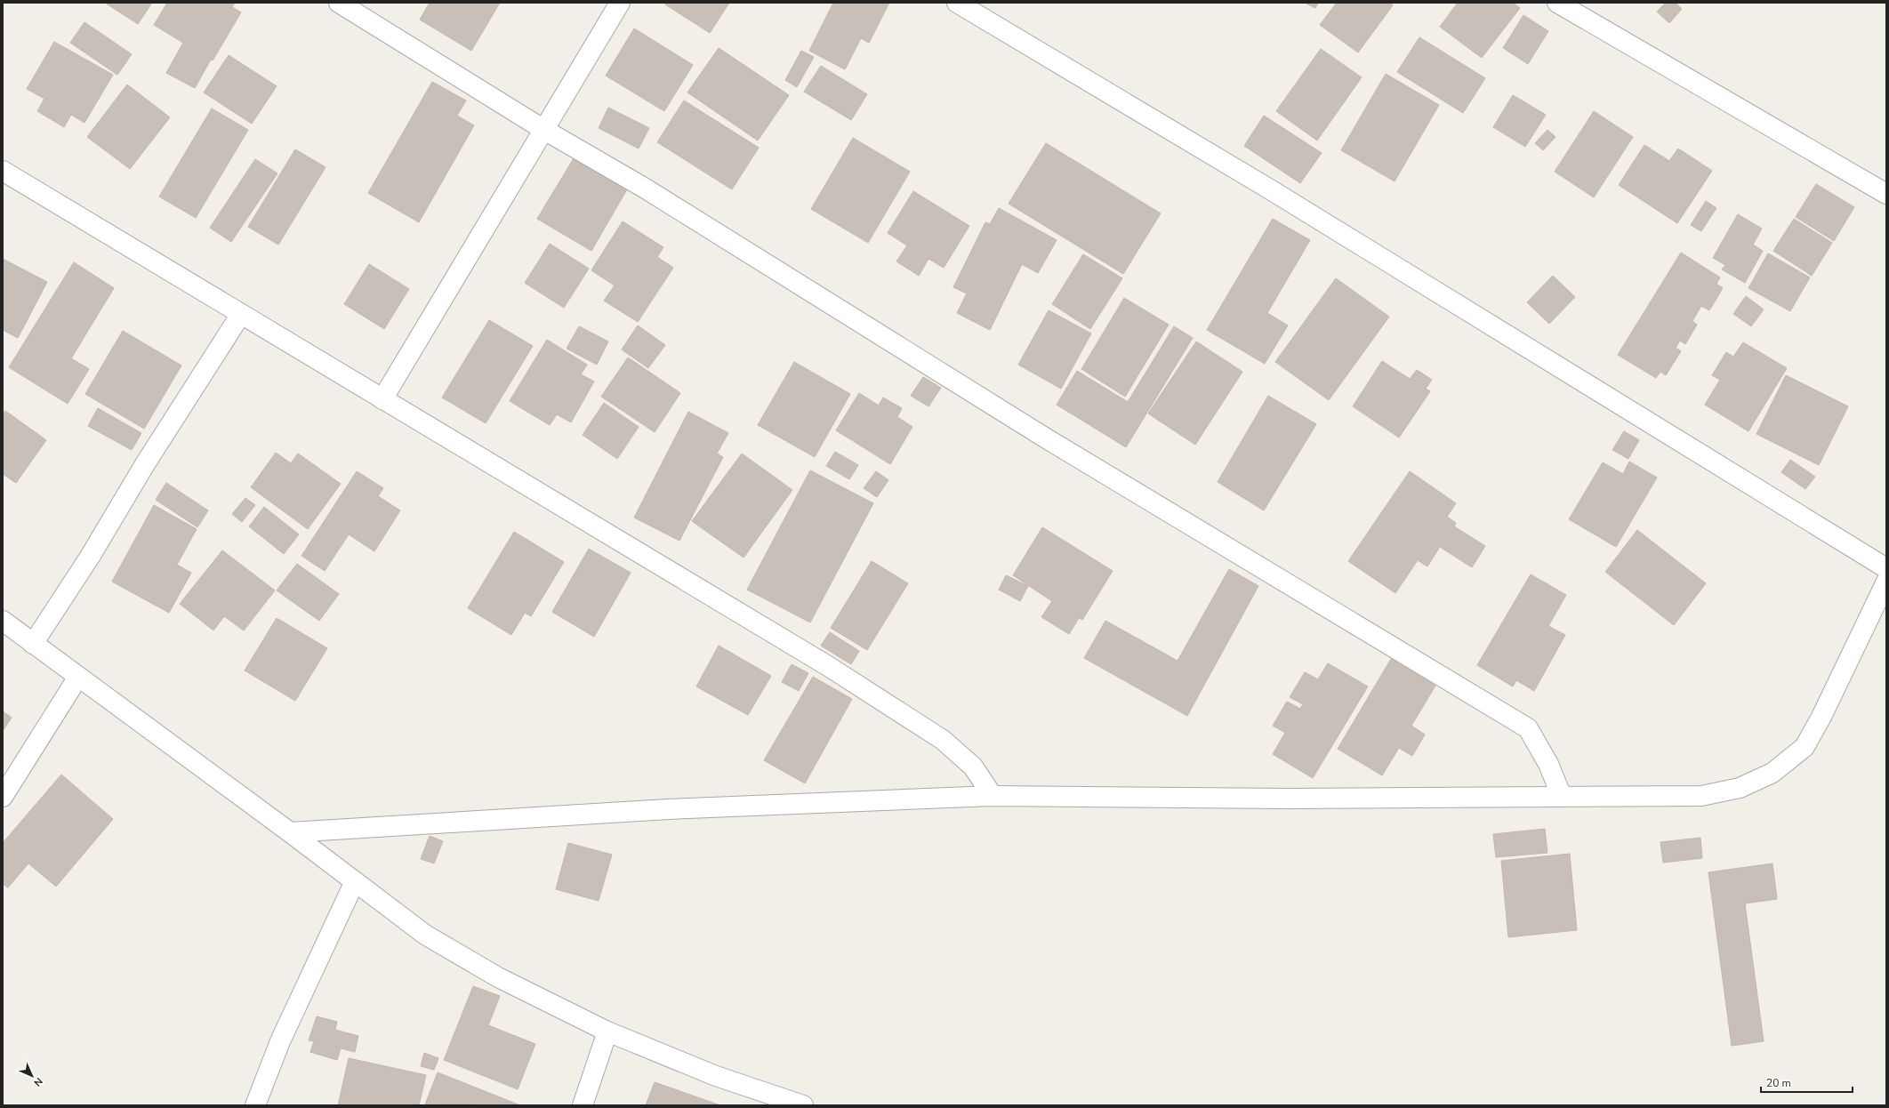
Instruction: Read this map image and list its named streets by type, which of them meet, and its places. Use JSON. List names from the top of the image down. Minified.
{"scale_bar":"20 m","north":"bottom right"}
